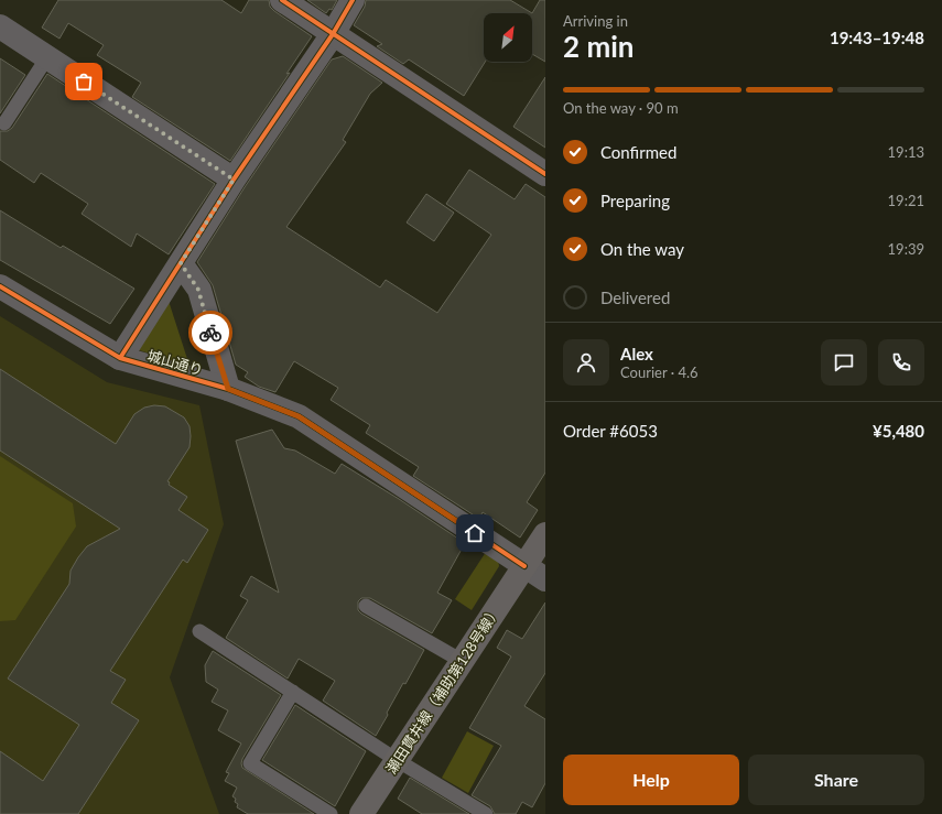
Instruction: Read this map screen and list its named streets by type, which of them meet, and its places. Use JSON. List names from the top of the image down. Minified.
{"streets":{"main road":["瀬田貫井線（補助第128号線）"],"street":["城山通り"]},"crossings":[["城山通り","瀬田貫井線（補助第128号線）"]],"north":"top right","page":{"heading":["2 min","Arriving in","19:43–19:48"],"panel":["Alex","Courier · 4.6","Order #6053","¥5,480"],"bar":"On the way · 90 m","list":[["Confirmed","19:13"],["Preparing","19:21"],["On the way","19:39"],"Delivered"],"buttons":["Help","Share"]}}
